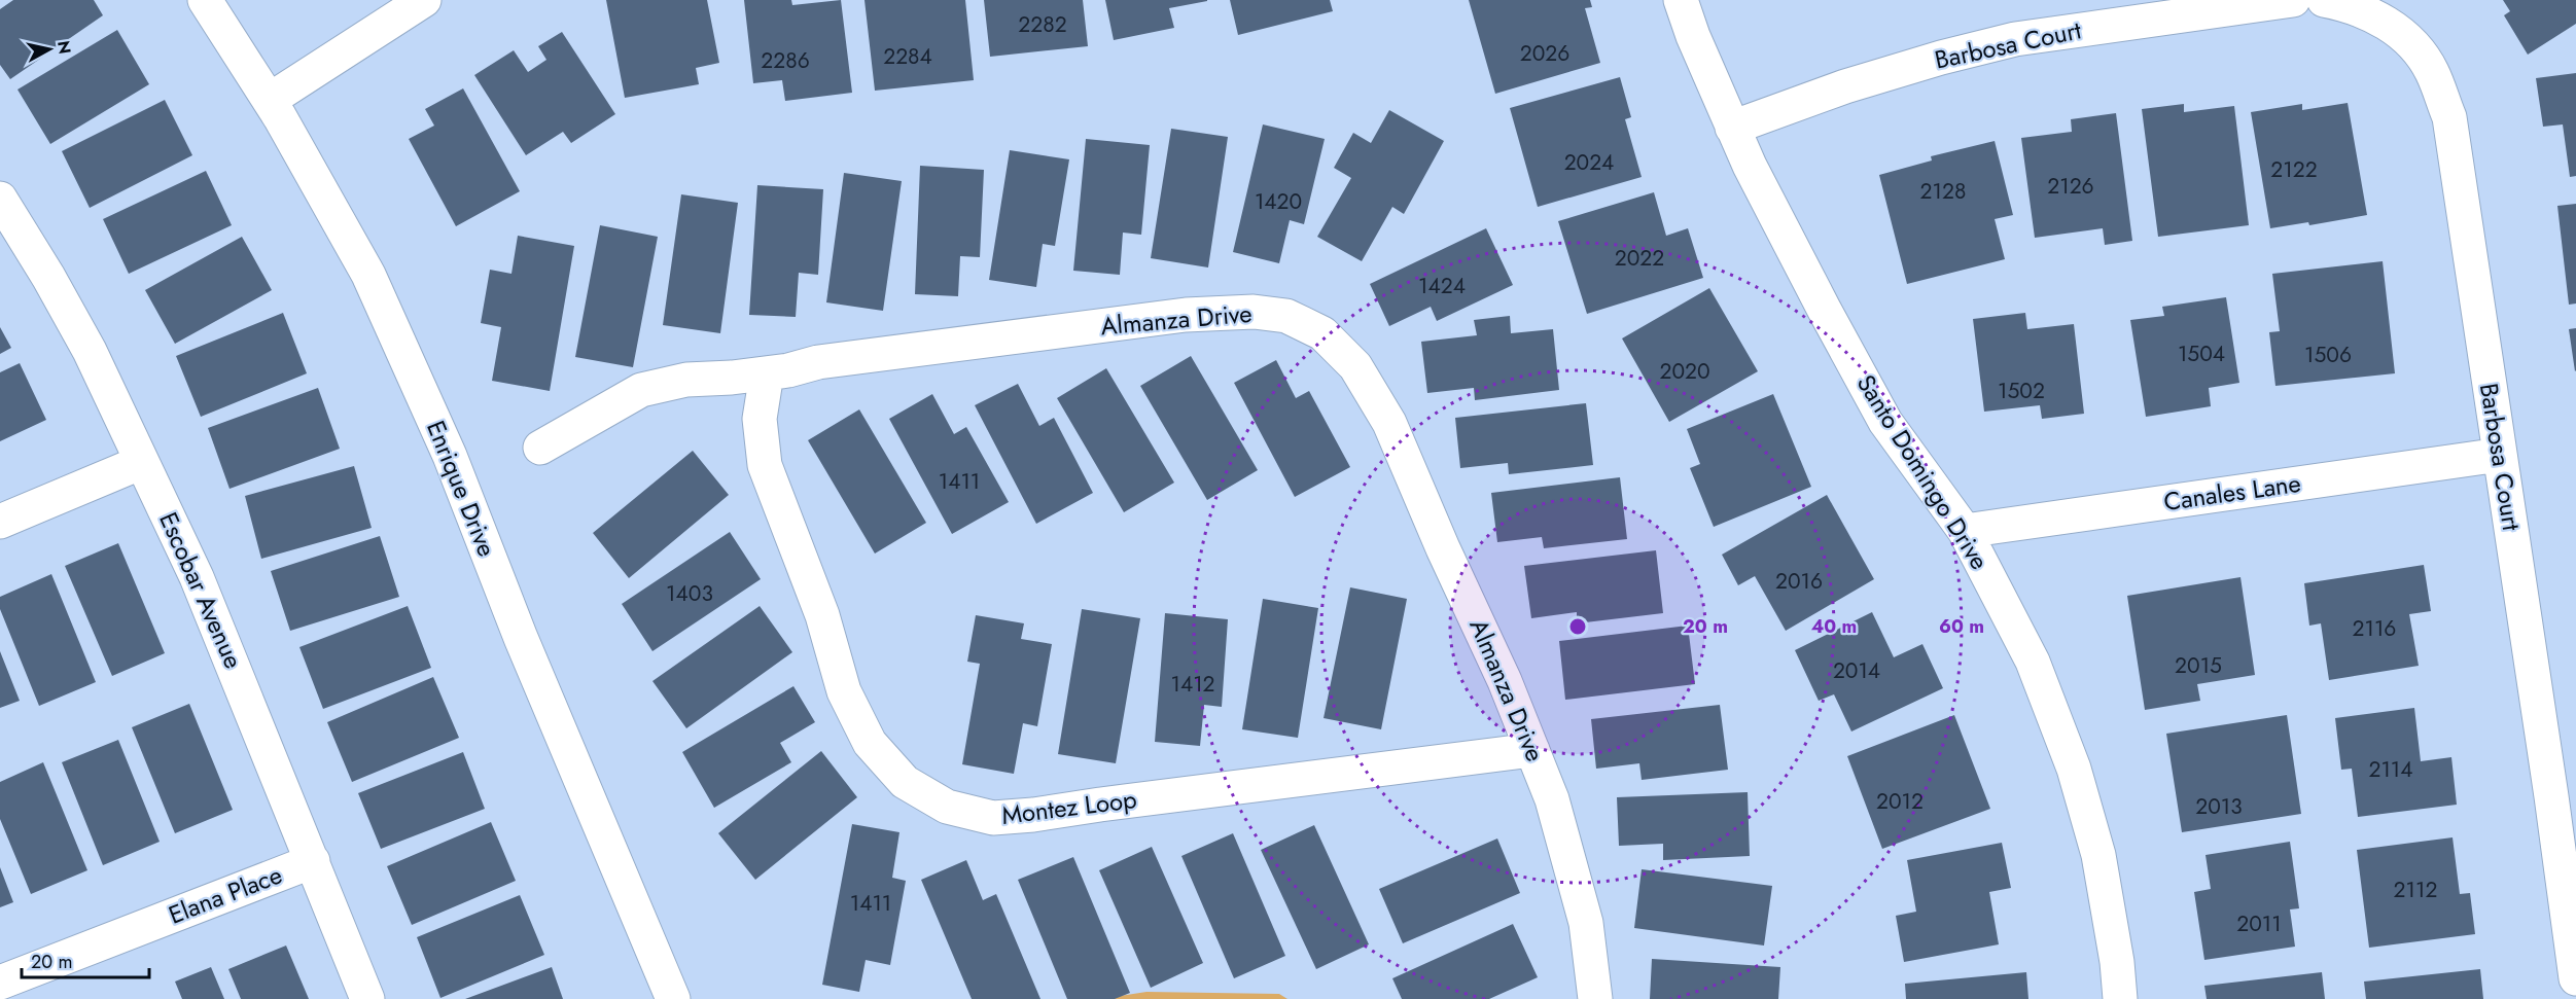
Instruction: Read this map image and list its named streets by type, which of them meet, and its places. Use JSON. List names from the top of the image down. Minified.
{"streets":{"street":["Barbosa Court","Almanza Drive","Santo Domingo Drive","Enrique Drive","Canales Lane","Escobar Avenue","Montez Loop","Elana Place"]},"crossings":[["Barbosa Court","Santo Domingo Drive"],["Barbosa Court","Canales Lane"],["Almanza Drive","Montez Loop"],["Santo Domingo Drive","Canales Lane"],["Escobar Avenue","Elana Place"]],"house_numbers":["2282","2026","2284","2286","2024","2122","2126","2128","1420","2022","1424","1504","1506","2020","1502","1411","2016","1403","2116","2015","2014","1412","2114","2012","2013","2112","1411","2011"],"scale_bar":"20 m","north":"right","rings":["20 m","40 m","60 m"]}
